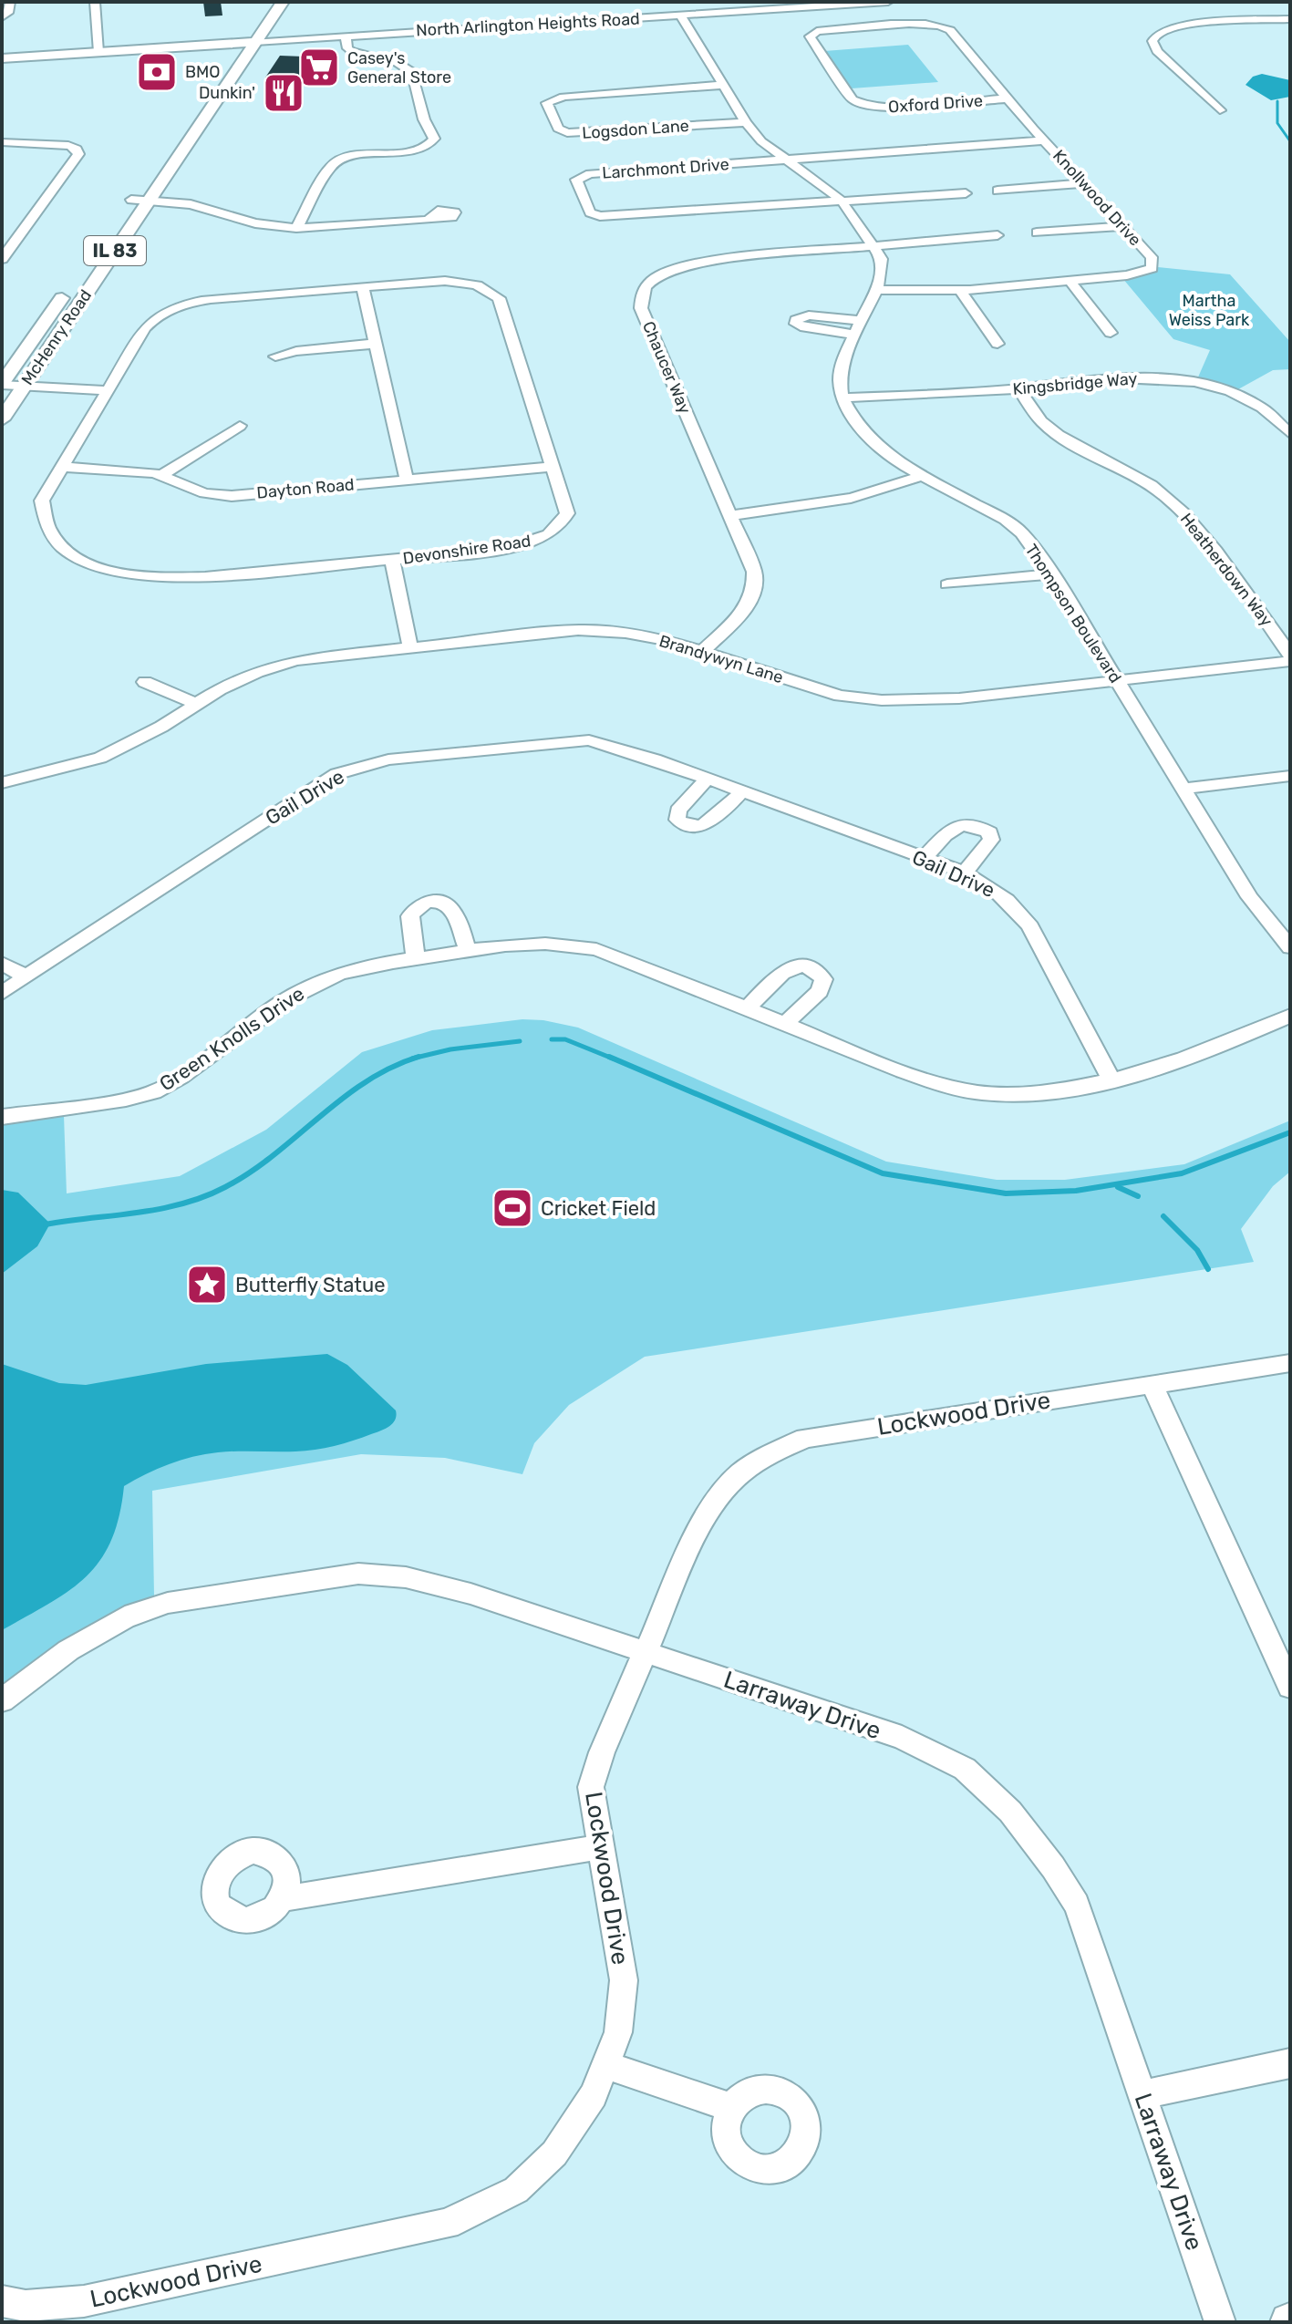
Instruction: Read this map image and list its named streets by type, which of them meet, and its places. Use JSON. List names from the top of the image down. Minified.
{"streets":{"main road":["IL 83","McHenry Road"],"street":["North Arlington Heights Road","Oxford Drive","Logsdon Lane","Larchmont Drive","Knollwood Drive","Chaucer Way","Kingsbridge Way","Dayton Road","Devonshire Road","Heatherdown Way","Thompson Boulevard","Brandywyn Lane","Gail Drive","Green Knolls Drive","Lockwood Drive","Larraway Drive"]},"crossings":[["North Arlington Heights Road","McHenry Road"],["Oxford Drive","Knollwood Drive"],["Larchmont Drive","Knollwood Drive"],["Chaucer Way","Brandywyn Lane"],["Kingsbridge Way","Heatherdown Way"],["Kingsbridge Way","Thompson Boulevard"],["Dayton Road","Devonshire Road"],["Thompson Boulevard","Brandywyn Lane"],["Gail Drive","Green Knolls Drive"],["Lockwood Drive","Larraway Drive"]],"parks":["Martha Weiss Park"],"places":{"supermarket":["Casey's General Store"],"bank":["BMO"],"restaurant":["Dunkin'"],"sports":["Cricket Field"],"place":["Butterfly Statue"]}}
